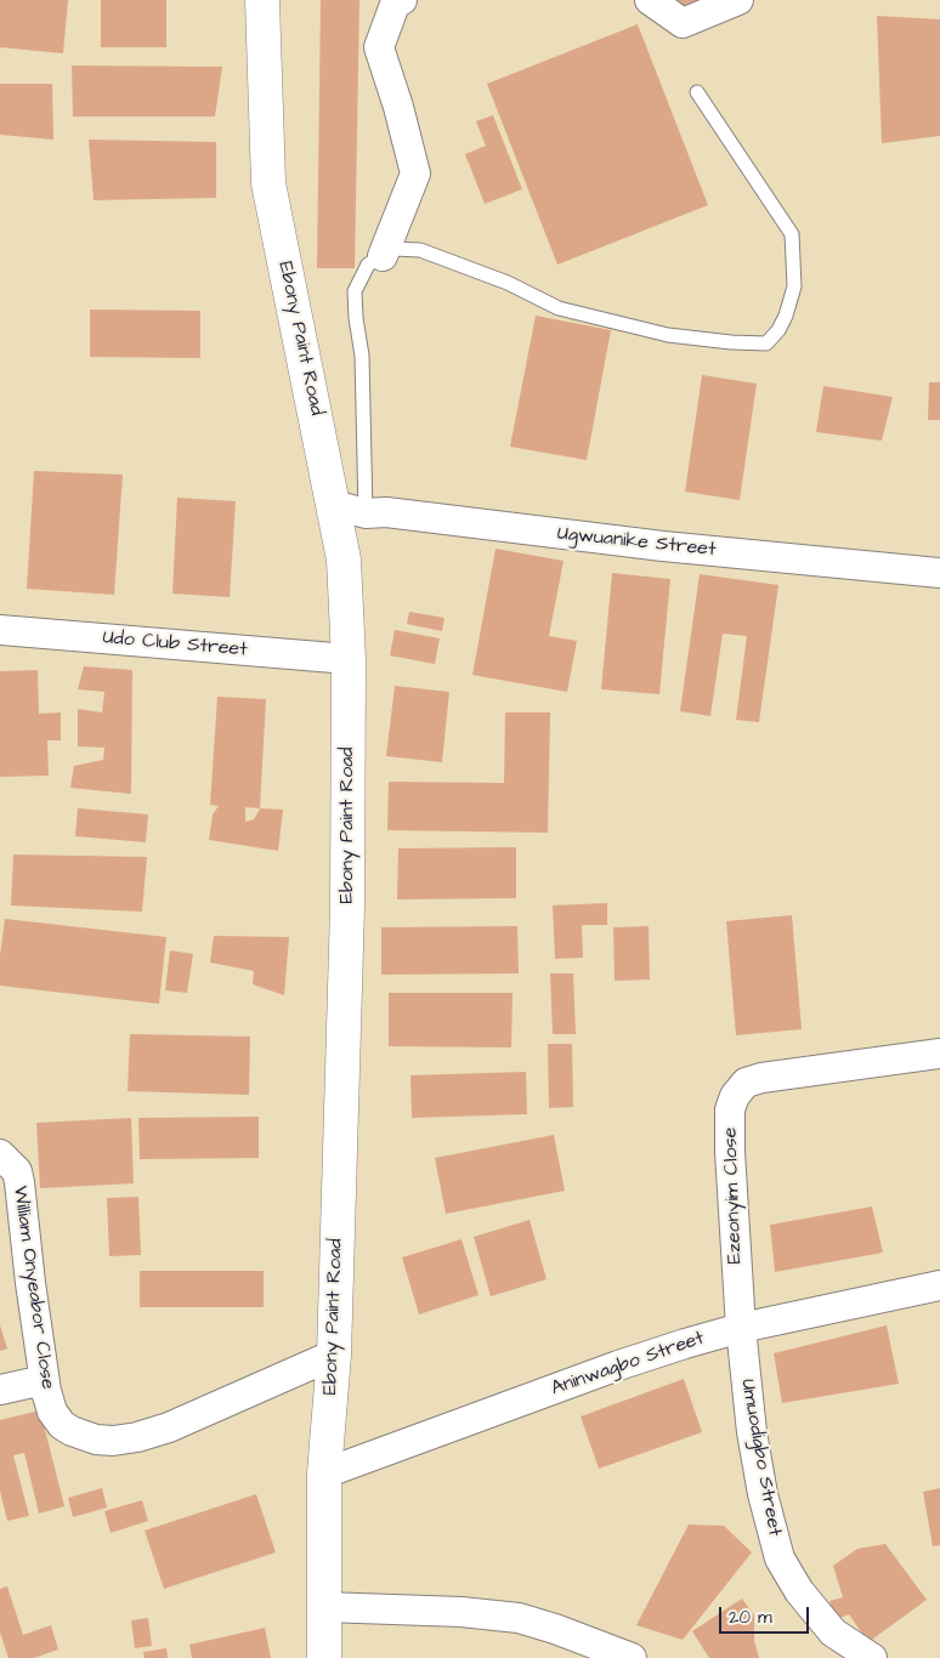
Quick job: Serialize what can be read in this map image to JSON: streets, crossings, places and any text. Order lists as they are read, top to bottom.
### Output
{
  "streets": {
    "street": [
      "Ebony Paint Road",
      "Ugwuanike Street",
      "Udo Club Street",
      "Ezeonyim Close",
      "William Onyeabor Close",
      "Aninwagbo Street",
      "Umuodigbo Street"
    ]
  },
  "crossings": [
    ["Ebony Paint Road", "Ugwuanike Street"],
    ["Ebony Paint Road", "Udo Club Street"],
    ["Ebony Paint Road", "William Onyeabor Close"],
    ["Ebony Paint Road", "Aninwagbo Street"],
    ["Ezeonyim Close", "Aninwagbo Street"],
    ["Ezeonyim Close", "Umuodigbo Street"],
    ["Aninwagbo Street", "Umuodigbo Street"]
  ],
  "scale_bar": "20 m"
}
